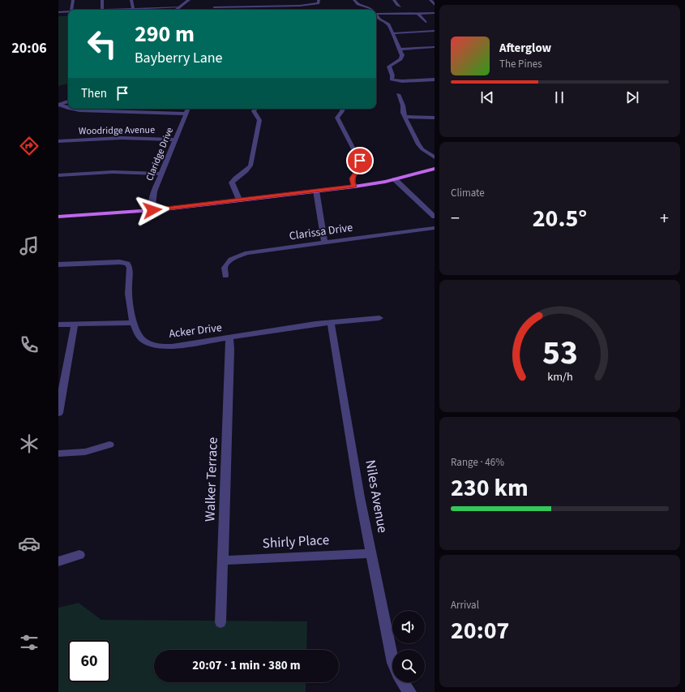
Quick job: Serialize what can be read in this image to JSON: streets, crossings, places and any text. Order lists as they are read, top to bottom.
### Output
{
  "streets": {
    "street": [
      "Woodridge Avenue",
      "Claridge Drive",
      "Clarissa Drive",
      "Acker Drive",
      "Walker Terrace",
      "Niles Avenue",
      "Shirly Place"
    ]
  },
  "crossings": [
    ["Woodridge Avenue", "Claridge Drive"],
    ["Acker Drive", "Walker Terrace"],
    ["Acker Drive", "Niles Avenue"],
    ["Walker Terrace", "Shirly Place"],
    ["Niles Avenue", "Shirly Place"]
  ],
  "page": {
    "tabs": "20:06",
    "turn": ["290 m", "Bayberry Lane"],
    "song": ["Afterglow", "The Pines"],
    "then": "Then",
    "tile": [
      "Climate",
      ["Range · 46%", "230 km"],
      ["Arrival", "20:07"]
    ],
    "heat": ["−", "20.5°", "+"],
    "limit": "60",
    "trip": "20:07 · 1 min · 380 m",
    "gauge": ["53", "km/h"]
  }
}
